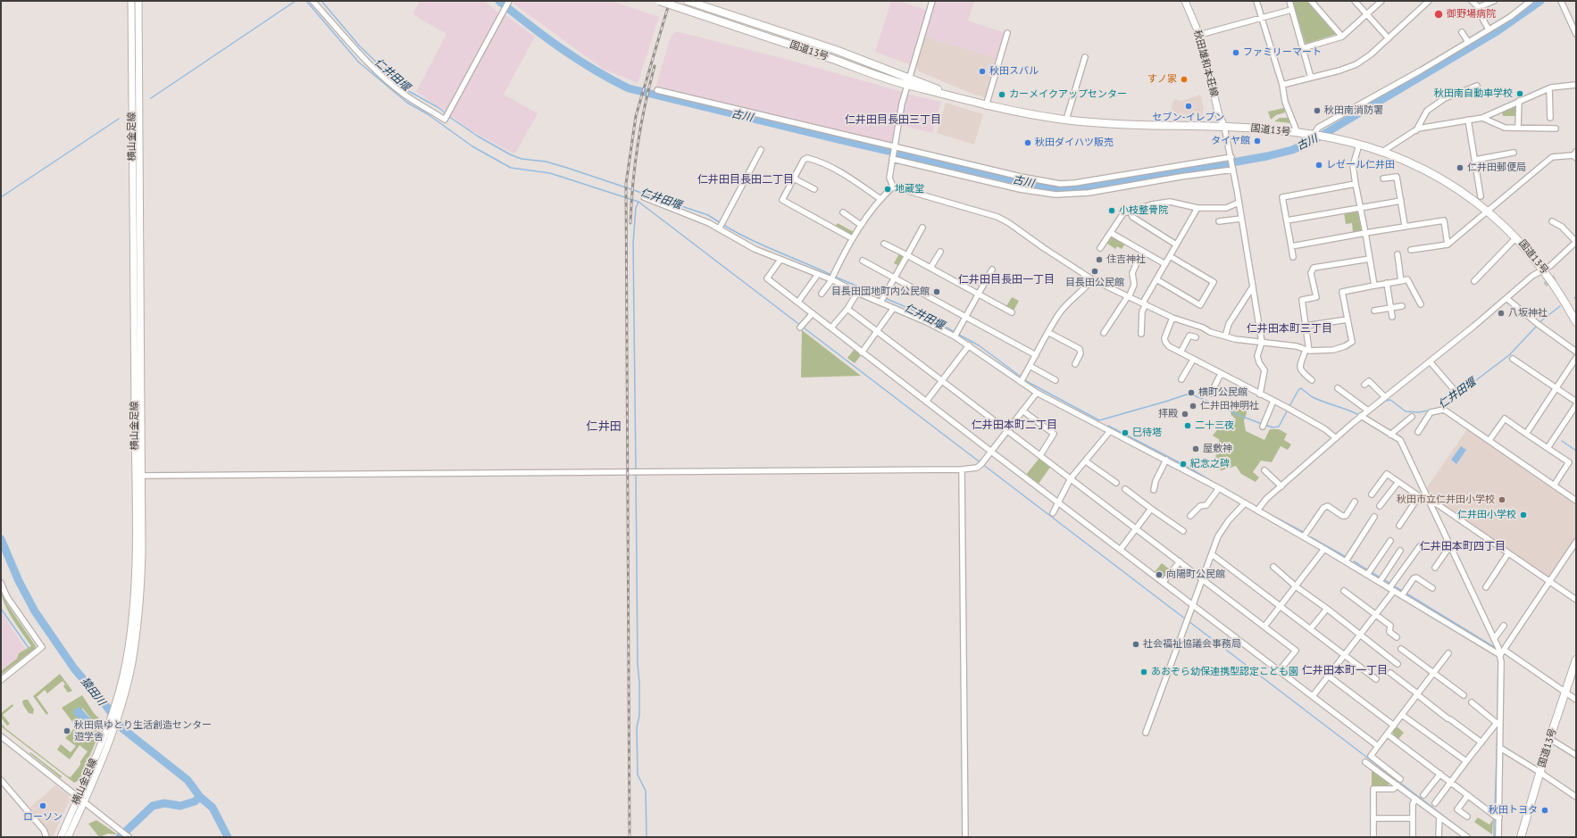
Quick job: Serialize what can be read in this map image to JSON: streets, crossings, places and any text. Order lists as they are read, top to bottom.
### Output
{
  "streets": {
    "highway": ["国道13号"],
    "main road": ["秋田雄和本荘線", "横山金足線"]
  },
  "crossings": [
    ["国道13号", "秋田雄和本荘線"]
  ],
  "districts": [
    "仁井田目長田三丁目",
    "仁井田目長田二丁目",
    "仁井田目長田一丁目",
    "仁井田本町三丁目",
    "仁井田本町二丁目",
    "仁井田",
    "仁井田本町四丁目",
    "仁井田本町一丁目"
  ],
  "water": ["仁井田堰", "古川", "猿田川"],
  "places": [
    "御野場病院",
    "ファミリーマート",
    "秋田スバル",
    "すノ家",
    "秋田南自動車学校",
    "カーメイクアップセンター",
    "セブン-イレブン",
    "秋田南消防署",
    "タイヤ館",
    "秋田ダイハツ販売",
    "レゼール仁井田",
    "仁井田郵便局",
    "地蔵堂",
    "小枝整骨院",
    "住吉神社",
    "目長田公民館",
    "目長田団地町内公民館",
    "八坂神社",
    "横町公民館",
    "仁井田神明社",
    "拝殿",
    "二十三夜",
    "巳待塔",
    "屋敷神",
    "紀念之碑",
    "秋田市立仁井田小学校",
    "仁井田小学校",
    "向陽町公民館",
    "社会福祉協議会事務局",
    "あおぞら幼保連携型認定こども園",
    "秋田県ゆとり生活創造センター 遊学舎",
    "ローソン",
    "秋田トヨタ"
  ]
}
